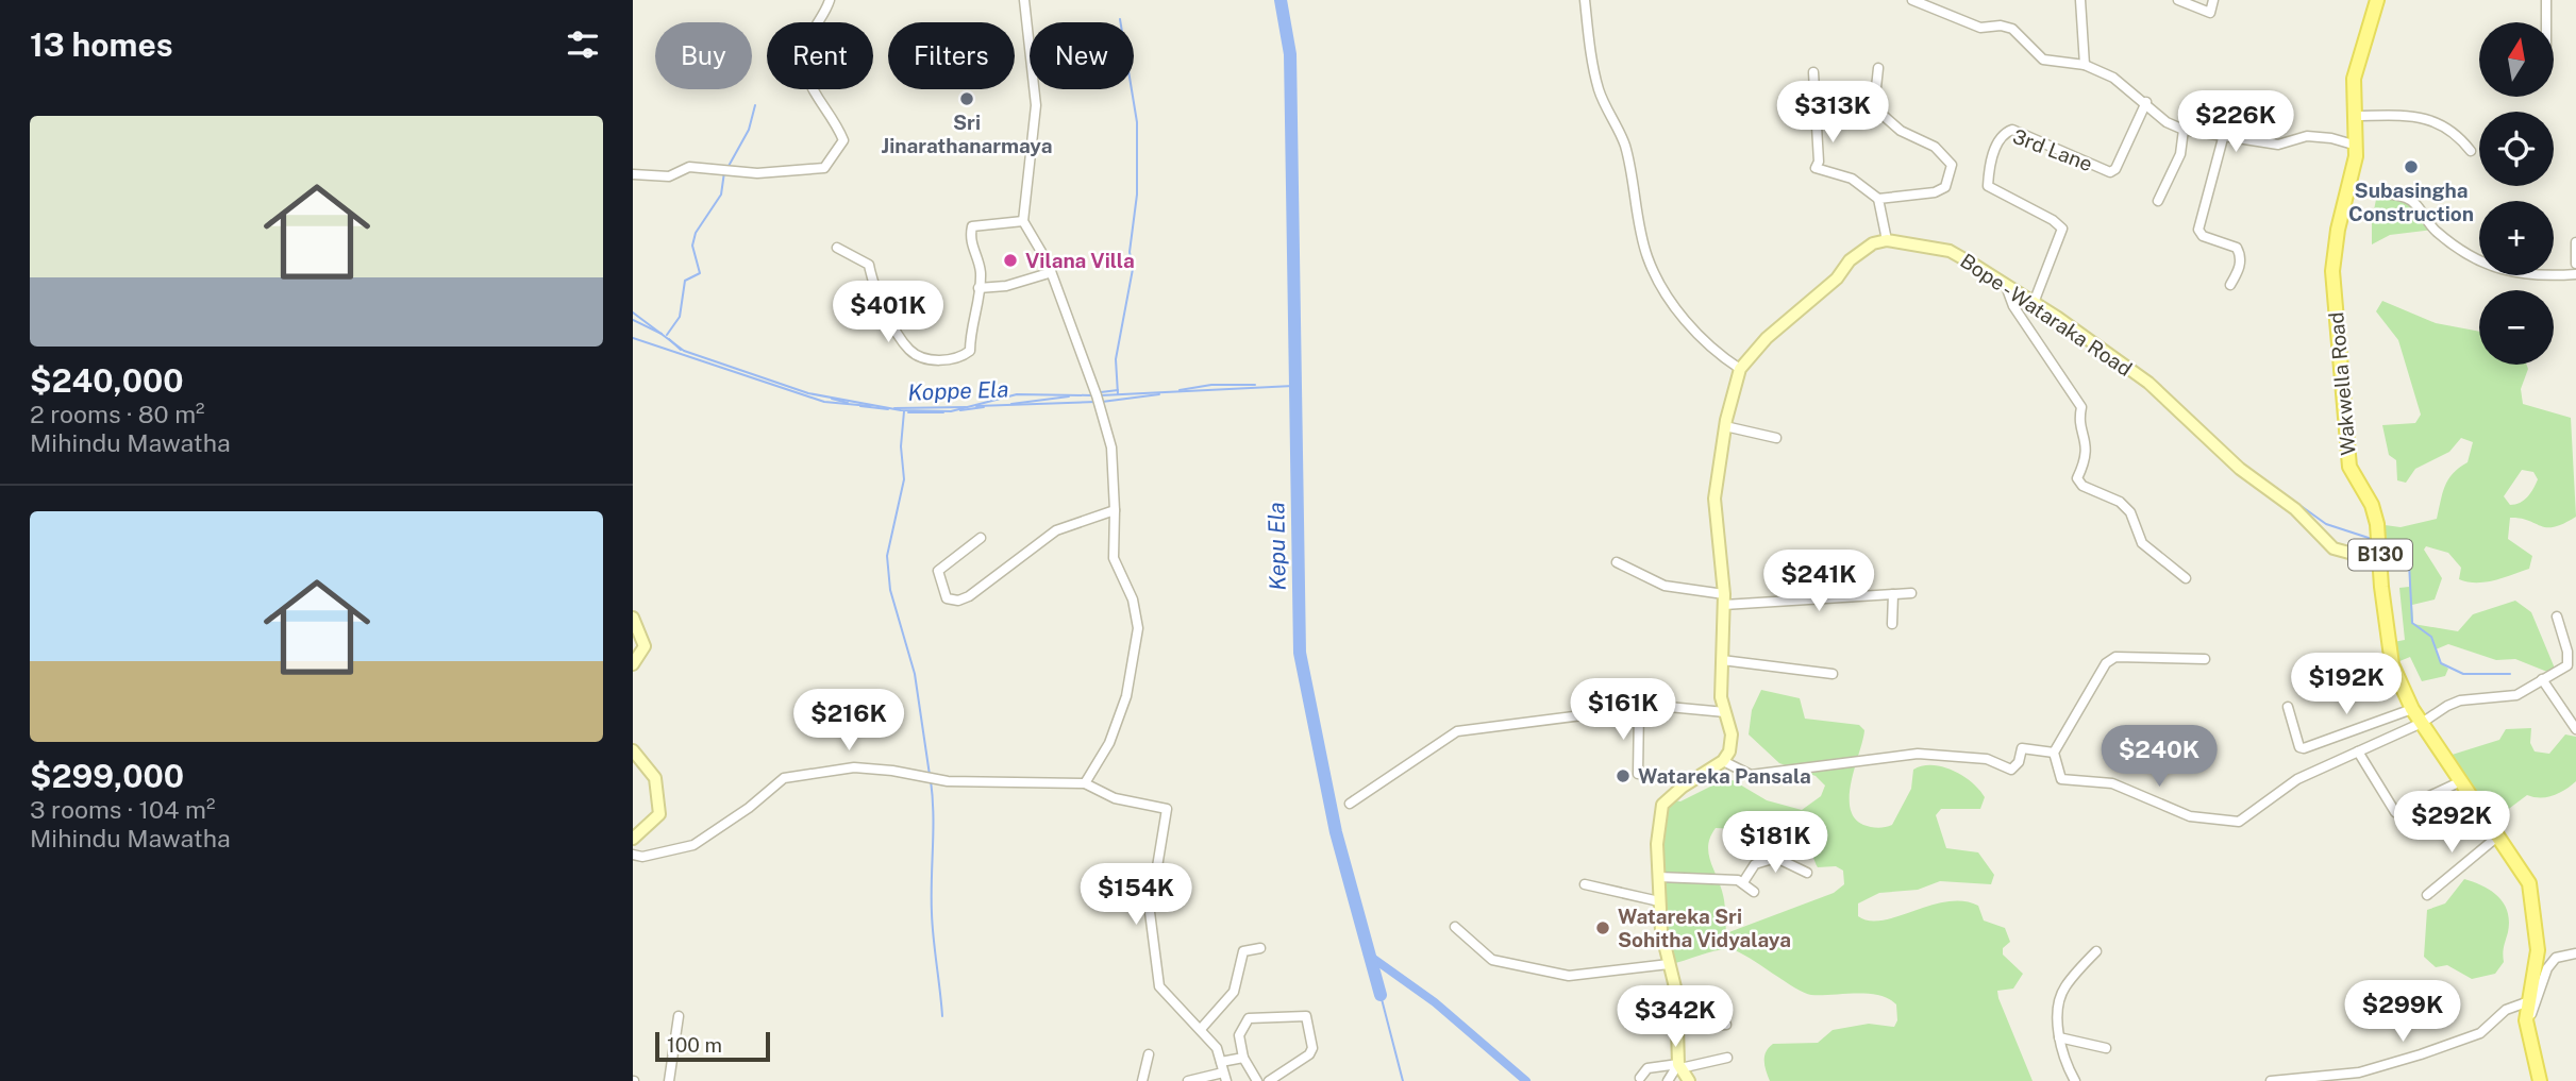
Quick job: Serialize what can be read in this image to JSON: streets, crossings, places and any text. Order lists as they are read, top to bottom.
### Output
{
  "streets": {
    "main road": ["Wakwella Road", "B130"],
    "street": ["3rd Lane", "Bope - Wataraka Road"]
  },
  "crossings": [
    ["3rd Lane", "Bope - Wataraka Road"],
    ["Bope - Wataraka Road", "Wakwella Road"]
  ],
  "water": ["Koppe Ela", "Kepu Ela"],
  "places": [
    "Sri Jinarathanarmaya",
    "Subasingha Construction",
    "Vilana Villa",
    "Watareka Pansala",
    "Watareka Sri Sohitha Vidyalaya"
  ],
  "scale_bar": "100 m",
  "north": "top",
  "page": {
    "heading": "13 homes",
    "map_buttons": ["+", "−"],
    "chip": [
      "Buy",
      "Rent",
      "Filters",
      "New"
    ],
    "price": [
      "$313K",
      "$226K",
      "$401K",
      "$241K",
      "$192K",
      "$161K",
      "$216K",
      "$240K",
      "$292K",
      "$181K",
      "$154K",
      "$299K",
      "$342K"
    ],
    "list": [
      {
        "name": "$240,000",
        "note": "2 rooms · 80 m² · Mihindu Mawatha"
      },
      {
        "name": "$299,000",
        "note": "3 rooms · 104 m² · Mihindu Mawatha"
      }
    ],
    "scale": "100 m"
  }
}
